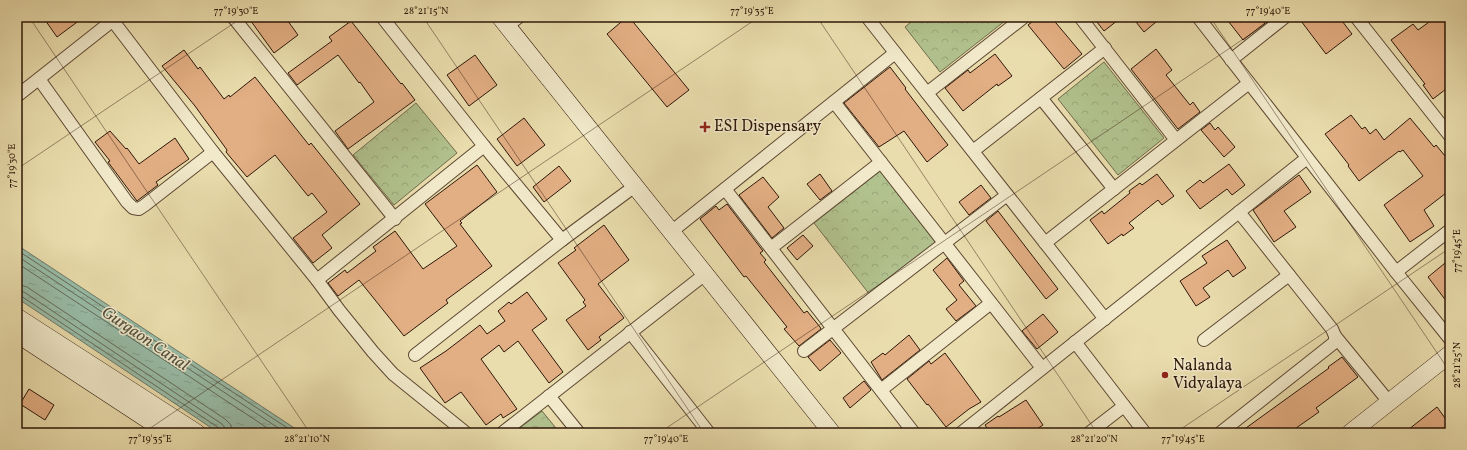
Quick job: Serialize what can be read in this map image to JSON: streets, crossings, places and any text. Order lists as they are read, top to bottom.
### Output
{
  "water": ["Gurgaon Canal"],
  "places": {
    "health": ["ESI Dispensary"],
    "other": ["Nalanda Vidyalaya"]
  },
  "coordinates": [
    "77°19'30\"E",
    "28°21'15\"N",
    "77°19'35\"E",
    "77°19'40\"E",
    "77°19'45\"E",
    "28°21'25\"N",
    "28°21'10\"N",
    "28°21'20\"N"
  ]
}
